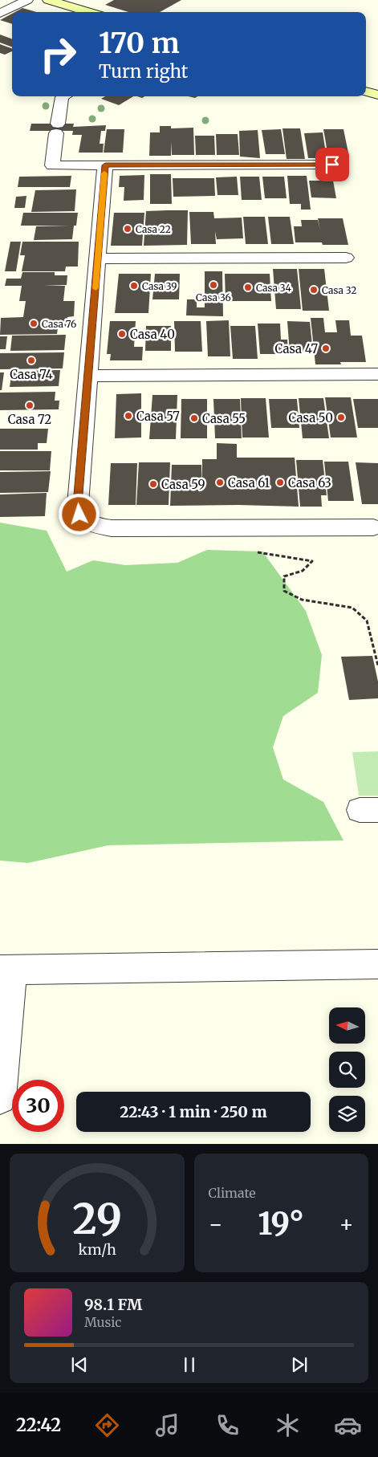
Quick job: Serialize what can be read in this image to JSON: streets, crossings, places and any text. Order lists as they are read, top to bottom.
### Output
{
  "places": [
    "Casa 22",
    "Casa 36",
    "Casa 39",
    "Casa 34",
    "Casa 32",
    "Casa 76",
    "Casa 40",
    "Casa 47",
    "Casa 74",
    "Casa 72",
    "Casa 57",
    "Casa 50",
    "Casa 55",
    "Casa 61",
    "Casa 63",
    "Casa 59"
  ],
  "north": "left",
  "page": {
    "turn": ["170 m", "Turn right"],
    "limit": "30",
    "trip": "22:43 · 1 min · 250 m",
    "tile": "Climate",
    "heat": ["−", "19°", "+"],
    "song": ["98.1 FM", "Music"],
    "tabs": "22:42",
    "gauge": ["29", "km/h"]
  }
}
